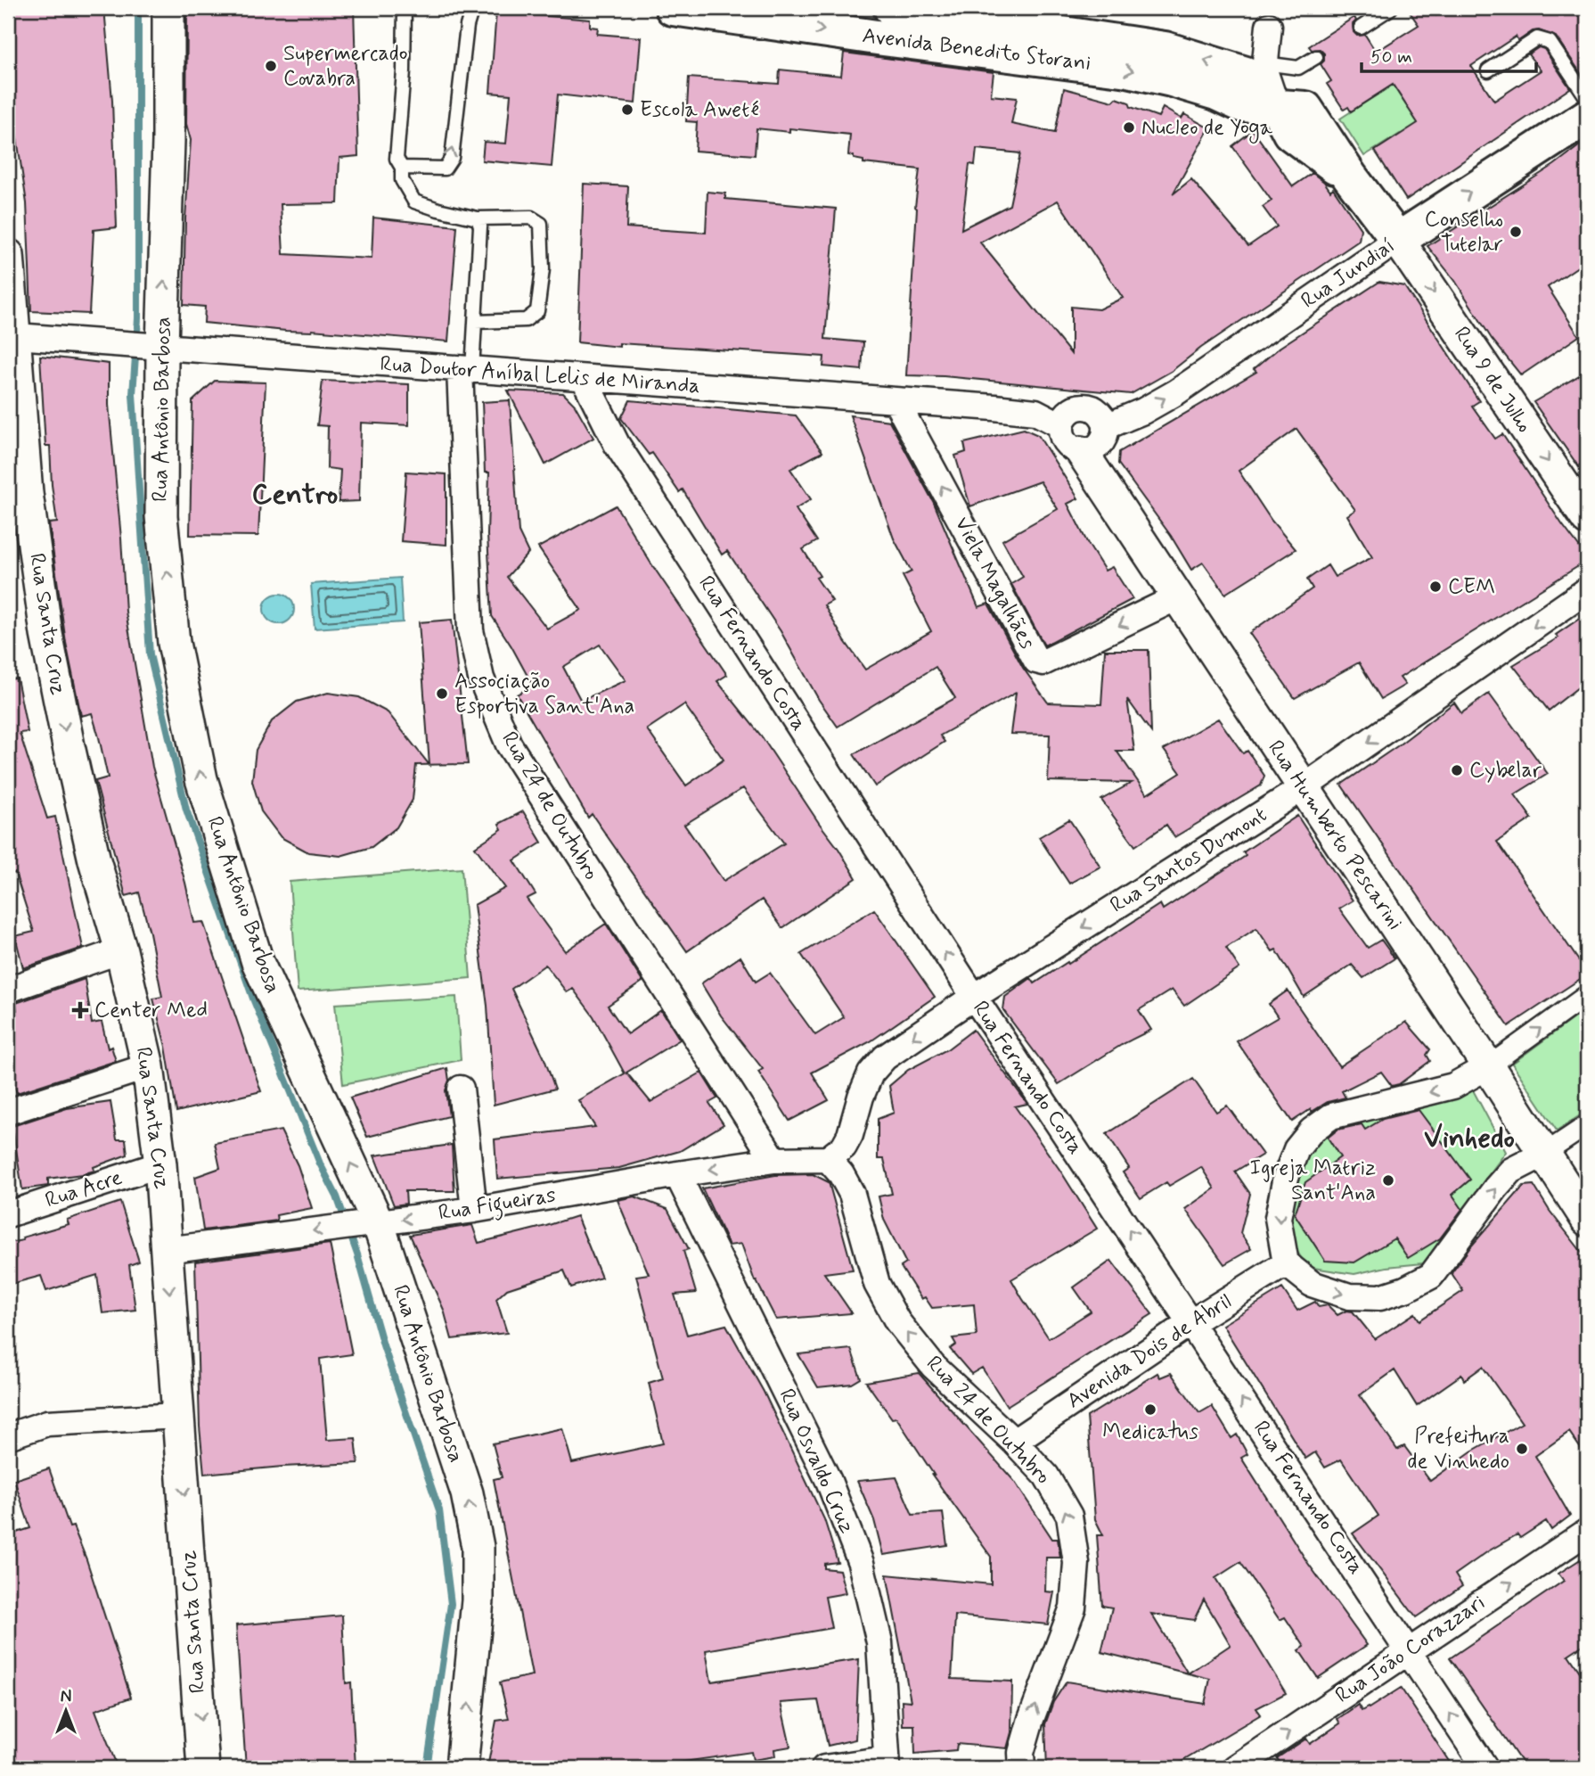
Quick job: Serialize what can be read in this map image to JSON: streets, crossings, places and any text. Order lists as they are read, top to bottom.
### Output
{
  "streets": {
    "main road": ["Avenida Benedito Storani", "Rua Jundiaí"],
    "street": [
      "Rua Doutor Aníbal Lelis de Miranda",
      "Rua 9 de Julho",
      "Rua Antônio Barbosa",
      "Viela Magalhães",
      "Rua Santa Cruz",
      "Rua Fernando Costa",
      "Rua 24 de Outubro",
      "Rua Humberto Pescarini",
      "Rua Santos Dumont",
      "Rua Acre",
      "Rua Figueiras",
      "Avenida Dois de Abril",
      "Rua Osvaldo Cruz",
      "Rua João Corazzari"
    ]
  },
  "crossings": [
    ["Avenida Benedito Storani", "Rua Jundiaí"],
    ["Avenida Benedito Storani", "Rua 9 de Julho"],
    ["Rua Jundiaí", "Rua Doutor Aníbal Lelis de Miranda"],
    ["Rua Jundiaí", "Rua 9 de Julho"],
    ["Rua Jundiaí", "Rua Humberto Pescarini"],
    ["Rua Doutor Aníbal Lelis de Miranda", "Rua Antônio Barbosa"],
    ["Rua Doutor Aníbal Lelis de Miranda", "Viela Magalhães"],
    ["Rua Doutor Aníbal Lelis de Miranda", "Rua Santa Cruz"],
    ["Rua Doutor Aníbal Lelis de Miranda", "Rua Fernando Costa"],
    ["Rua Doutor Aníbal Lelis de Miranda", "Rua 24 de Outubro"],
    ["Rua Doutor Aníbal Lelis de Miranda", "Rua Humberto Pescarini"],
    ["Rua Antônio Barbosa", "Rua Figueiras"],
    ["Viela Magalhães", "Rua Humberto Pescarini"],
    ["Rua Santa Cruz", "Rua Acre"],
    ["Rua Santa Cruz", "Rua Figueiras"],
    ["Rua Fernando Costa", "Rua Santos Dumont"],
    ["Rua Fernando Costa", "Avenida Dois de Abril"],
    ["Rua Fernando Costa", "Rua João Corazzari"],
    ["Rua 24 de Outubro", "Rua Santos Dumont"],
    ["Rua 24 de Outubro", "Rua Figueiras"],
    ["Rua 24 de Outubro", "Avenida Dois de Abril"],
    ["Rua Humberto Pescarini", "Rua Santos Dumont"],
    ["Rua Santos Dumont", "Rua Figueiras"],
    ["Rua Figueiras", "Rua Osvaldo Cruz"]
  ],
  "one_way": [
    "Rua Jundiaí",
    "Rua 9 de Julho",
    "Rua Antônio Barbosa",
    "Rua Santa Cruz",
    "Rua Fernando Costa",
    "Rua 24 de Outubro",
    "Rua Santos Dumont",
    "Rua Figueiras",
    "Rua João Corazzari"
  ],
  "districts": ["Centro", "Vinhedo"],
  "places": {
    "other": [
      "Supermercado Covabra",
      "Escola Aweté",
      "Nucleo de Yoga",
      "Conselho Tutelar",
      "CEM",
      "Associação Esportiva Sant'Ana",
      "Cybelar",
      "Igreja Matriz Sant'Ana",
      "Medicatus",
      "Prefeitura de Vinhedo"
    ],
    "health": ["Center Med"]
  },
  "scale_bar": "50 m",
  "north": "top"
}
